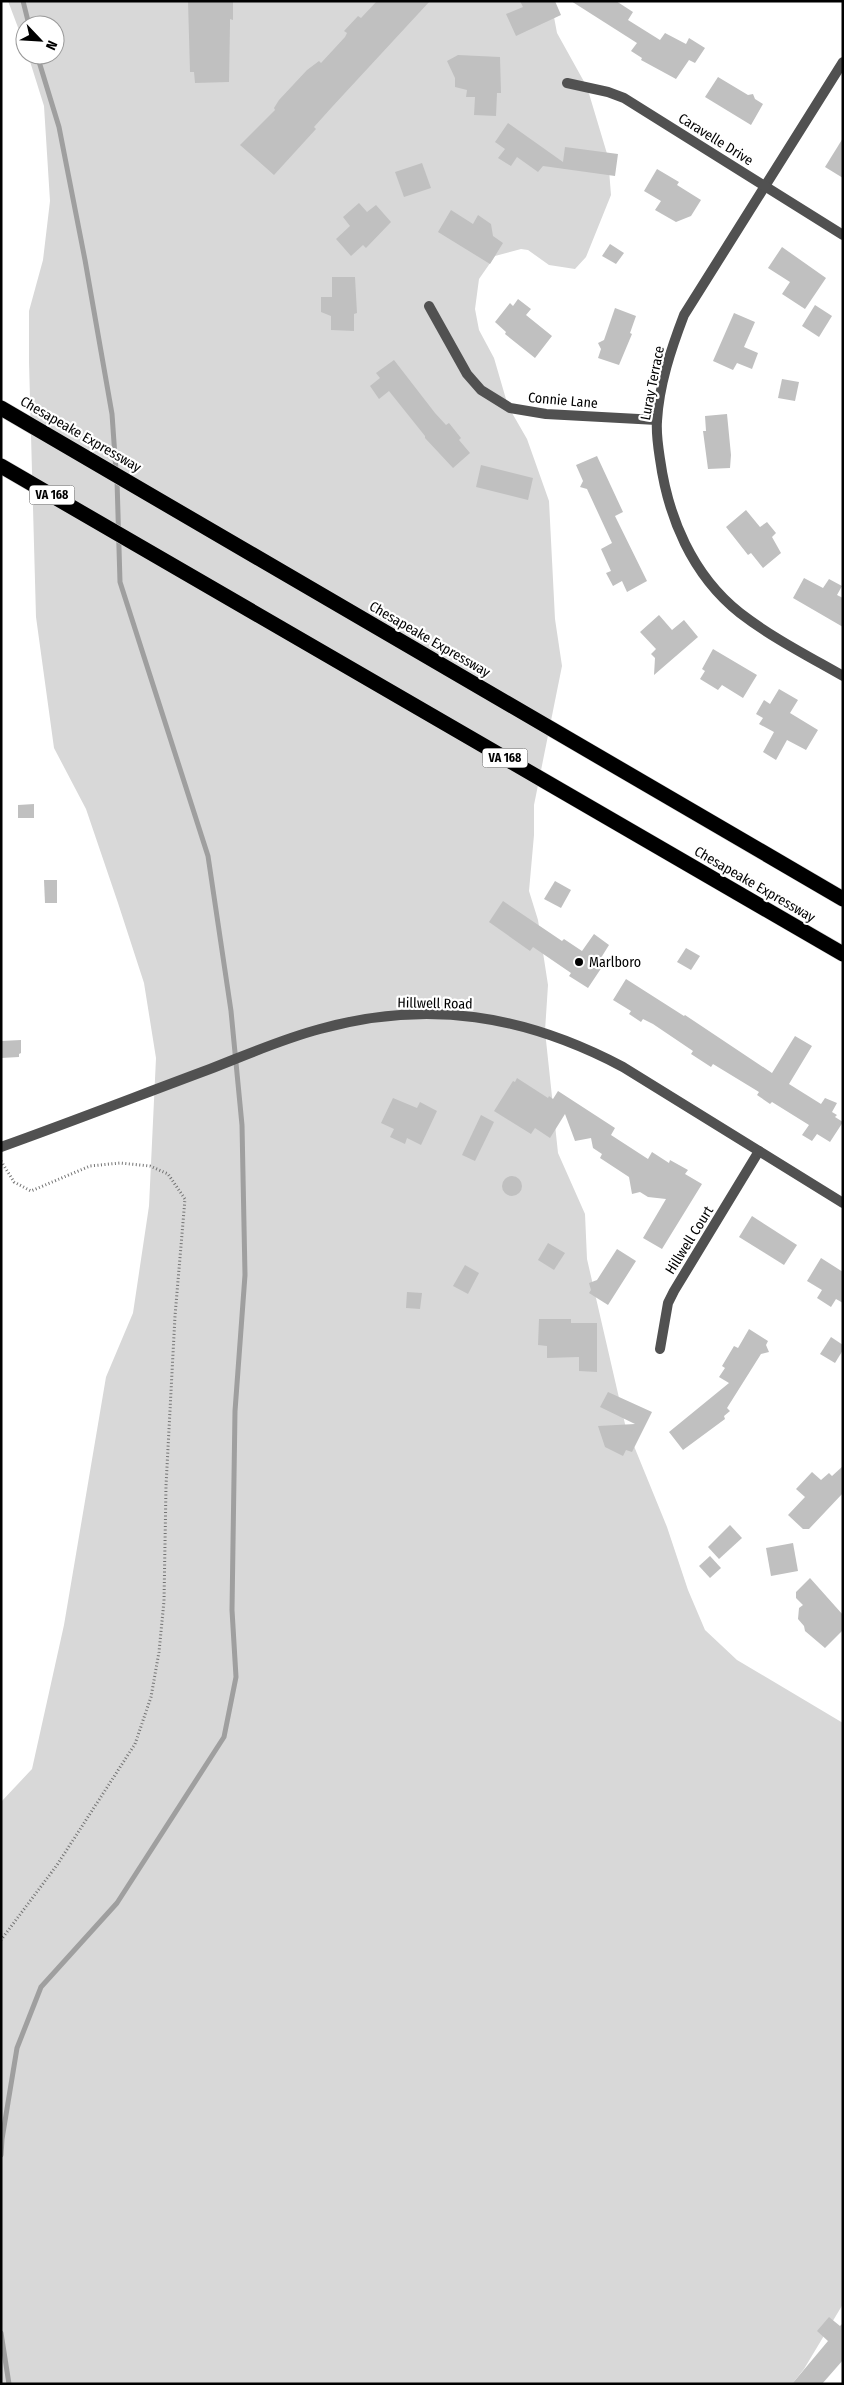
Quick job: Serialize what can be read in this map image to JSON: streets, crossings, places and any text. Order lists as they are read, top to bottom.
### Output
{
  "streets": {
    "highway": ["Chesapeake Expressway", "VA 168"],
    "street": [
      "Caravelle Drive",
      "Luray Terrace",
      "Connie Lane",
      "Hillwell Road",
      "Hillwell Court"
    ]
  },
  "crossings": [
    ["Caravelle Drive", "Luray Terrace"],
    ["Luray Terrace", "Connie Lane"],
    ["Hillwell Road", "Hillwell Court"]
  ],
  "places": ["Marlboro"],
  "north": "bottom right"
}
